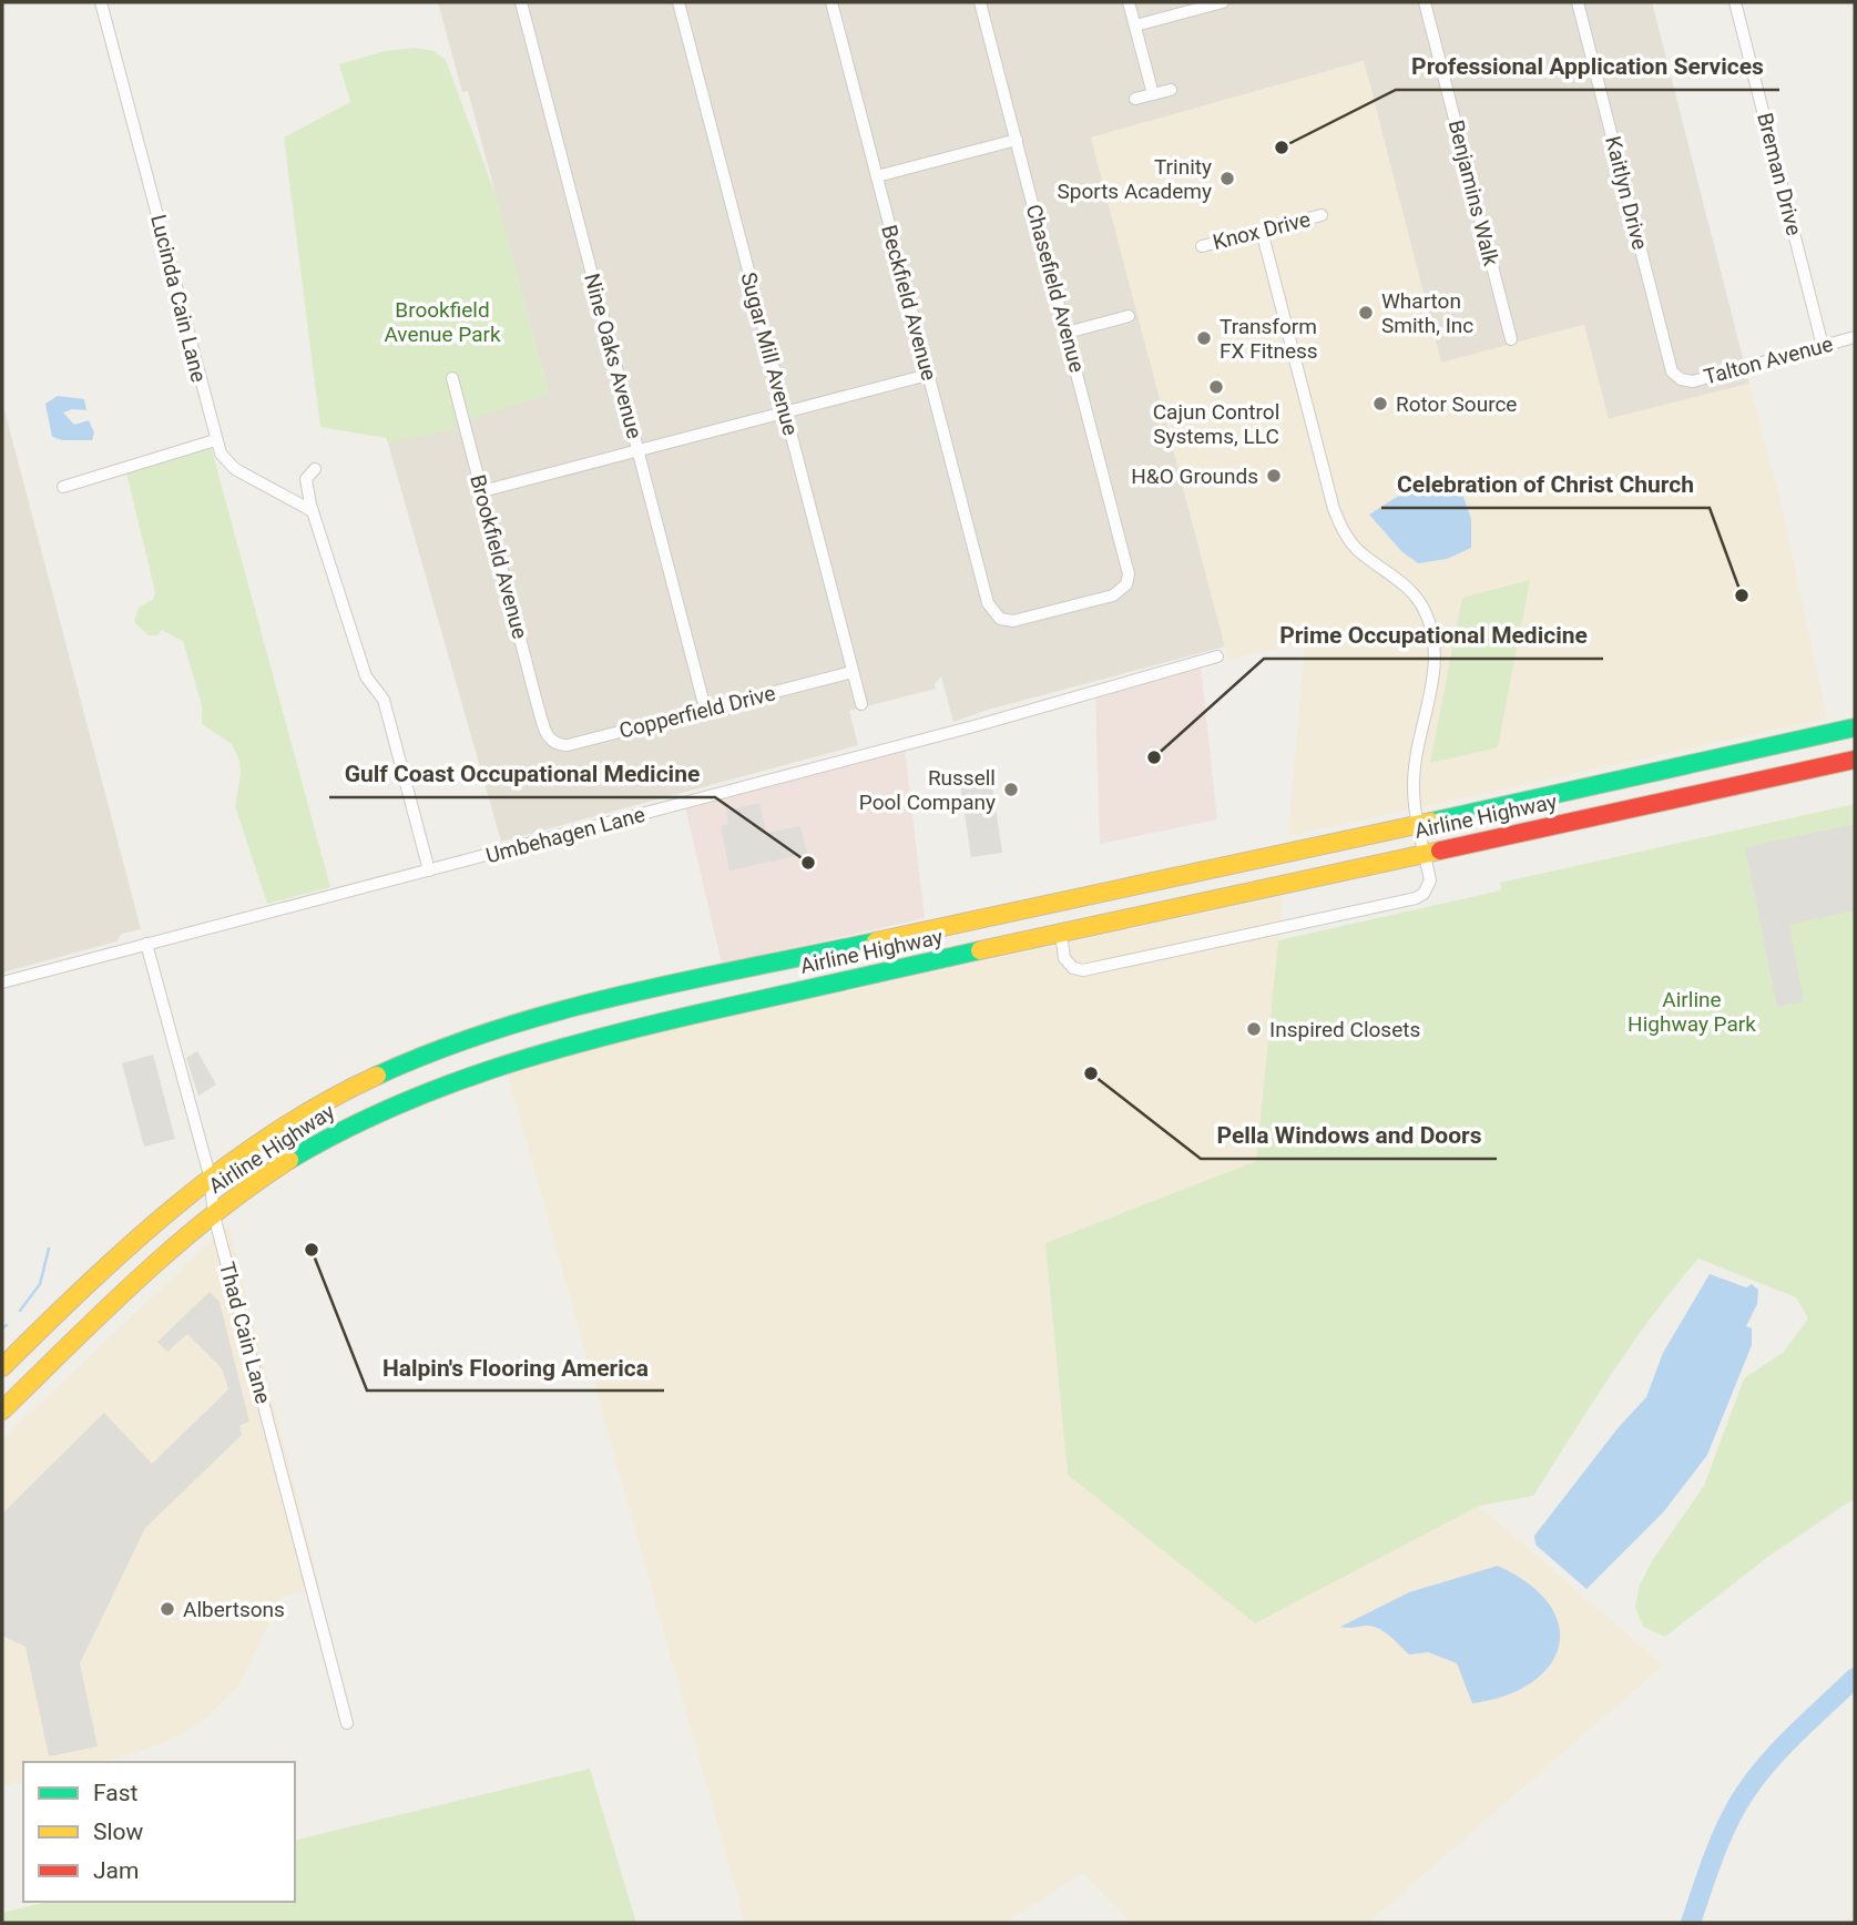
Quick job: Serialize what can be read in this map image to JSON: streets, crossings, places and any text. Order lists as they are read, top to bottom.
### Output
{
  "streets": {
    "highway": ["Airline Highway"],
    "street": [
      "Breman Drive",
      "Benjamins Walk",
      "Kaitlyn Drive",
      "Knox Drive",
      "Chasefield Avenue",
      "Lucinda Cain Lane",
      "Beckfield Avenue",
      "Sugar Mill Avenue",
      "Nine Oaks Avenue",
      "Talton Avenue",
      "Brookfield Avenue",
      "Copperfield Drive",
      "Umbehagen Lane",
      "Thad Cain Lane"
    ]
  },
  "crossings": [
    ["Breman Drive", "Talton Avenue"],
    ["Kaitlyn Drive", "Talton Avenue"],
    ["Chasefield Avenue", "Beckfield Avenue"],
    ["Sugar Mill Avenue", "Copperfield Drive"],
    ["Nine Oaks Avenue", "Copperfield Drive"],
    ["Brookfield Avenue", "Copperfield Drive"],
    ["Airline Highway", "Thad Cain Lane"],
    ["Umbehagen Lane", "Thad Cain Lane"]
  ],
  "parks": ["Brookfield Avenue Park", "Airline Highway Park"],
  "places": [
    "Professional Application Services",
    "Trinity Sports Academy",
    "Wharton Smith, Inc",
    "Transform FX Fitness",
    "Cajun Control Systems, LLC",
    "Rotor Source",
    "H&O Grounds",
    "Celebration of Christ Church",
    "Prime Occupational Medicine",
    "Russell Pool Company",
    "Gulf Coast Occupational Medicine",
    "Inspired Closets",
    "Pella Windows and Doors",
    "Halpin's Flooring America",
    "Albertsons"
  ],
  "legend": ["Fast", "Slow", "Jam"]
}
